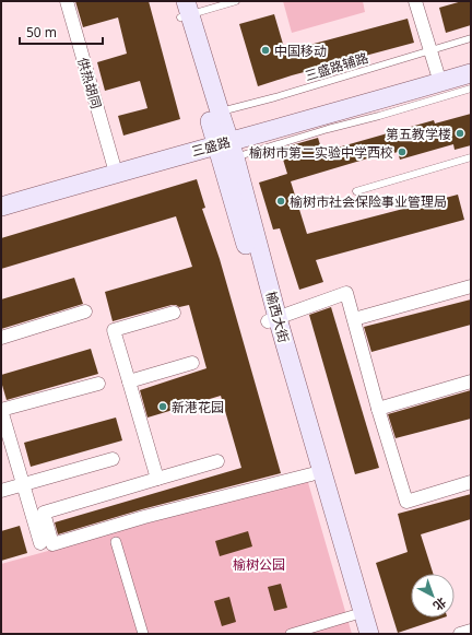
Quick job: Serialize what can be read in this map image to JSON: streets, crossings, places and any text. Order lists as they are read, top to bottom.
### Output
{
  "streets": {
    "main road": ["三盛路", "榆西大街"],
    "street": ["供热胡同"],
    "lane": ["三盛路辅路"]
  },
  "crossings": [
    ["三盛路辅路", "榆西大街"],
    ["供热胡同", "三盛路"],
    ["三盛路", "榆西大街"]
  ],
  "parks": ["榆树公园"],
  "places": [
    "中国移动",
    "第五教学楼",
    "榆树市第二实验中学西校",
    "榆树市社会保险事业管理局",
    "新港花园"
  ],
  "scale_bar": "50 m",
  "north": "bottom right"
}
